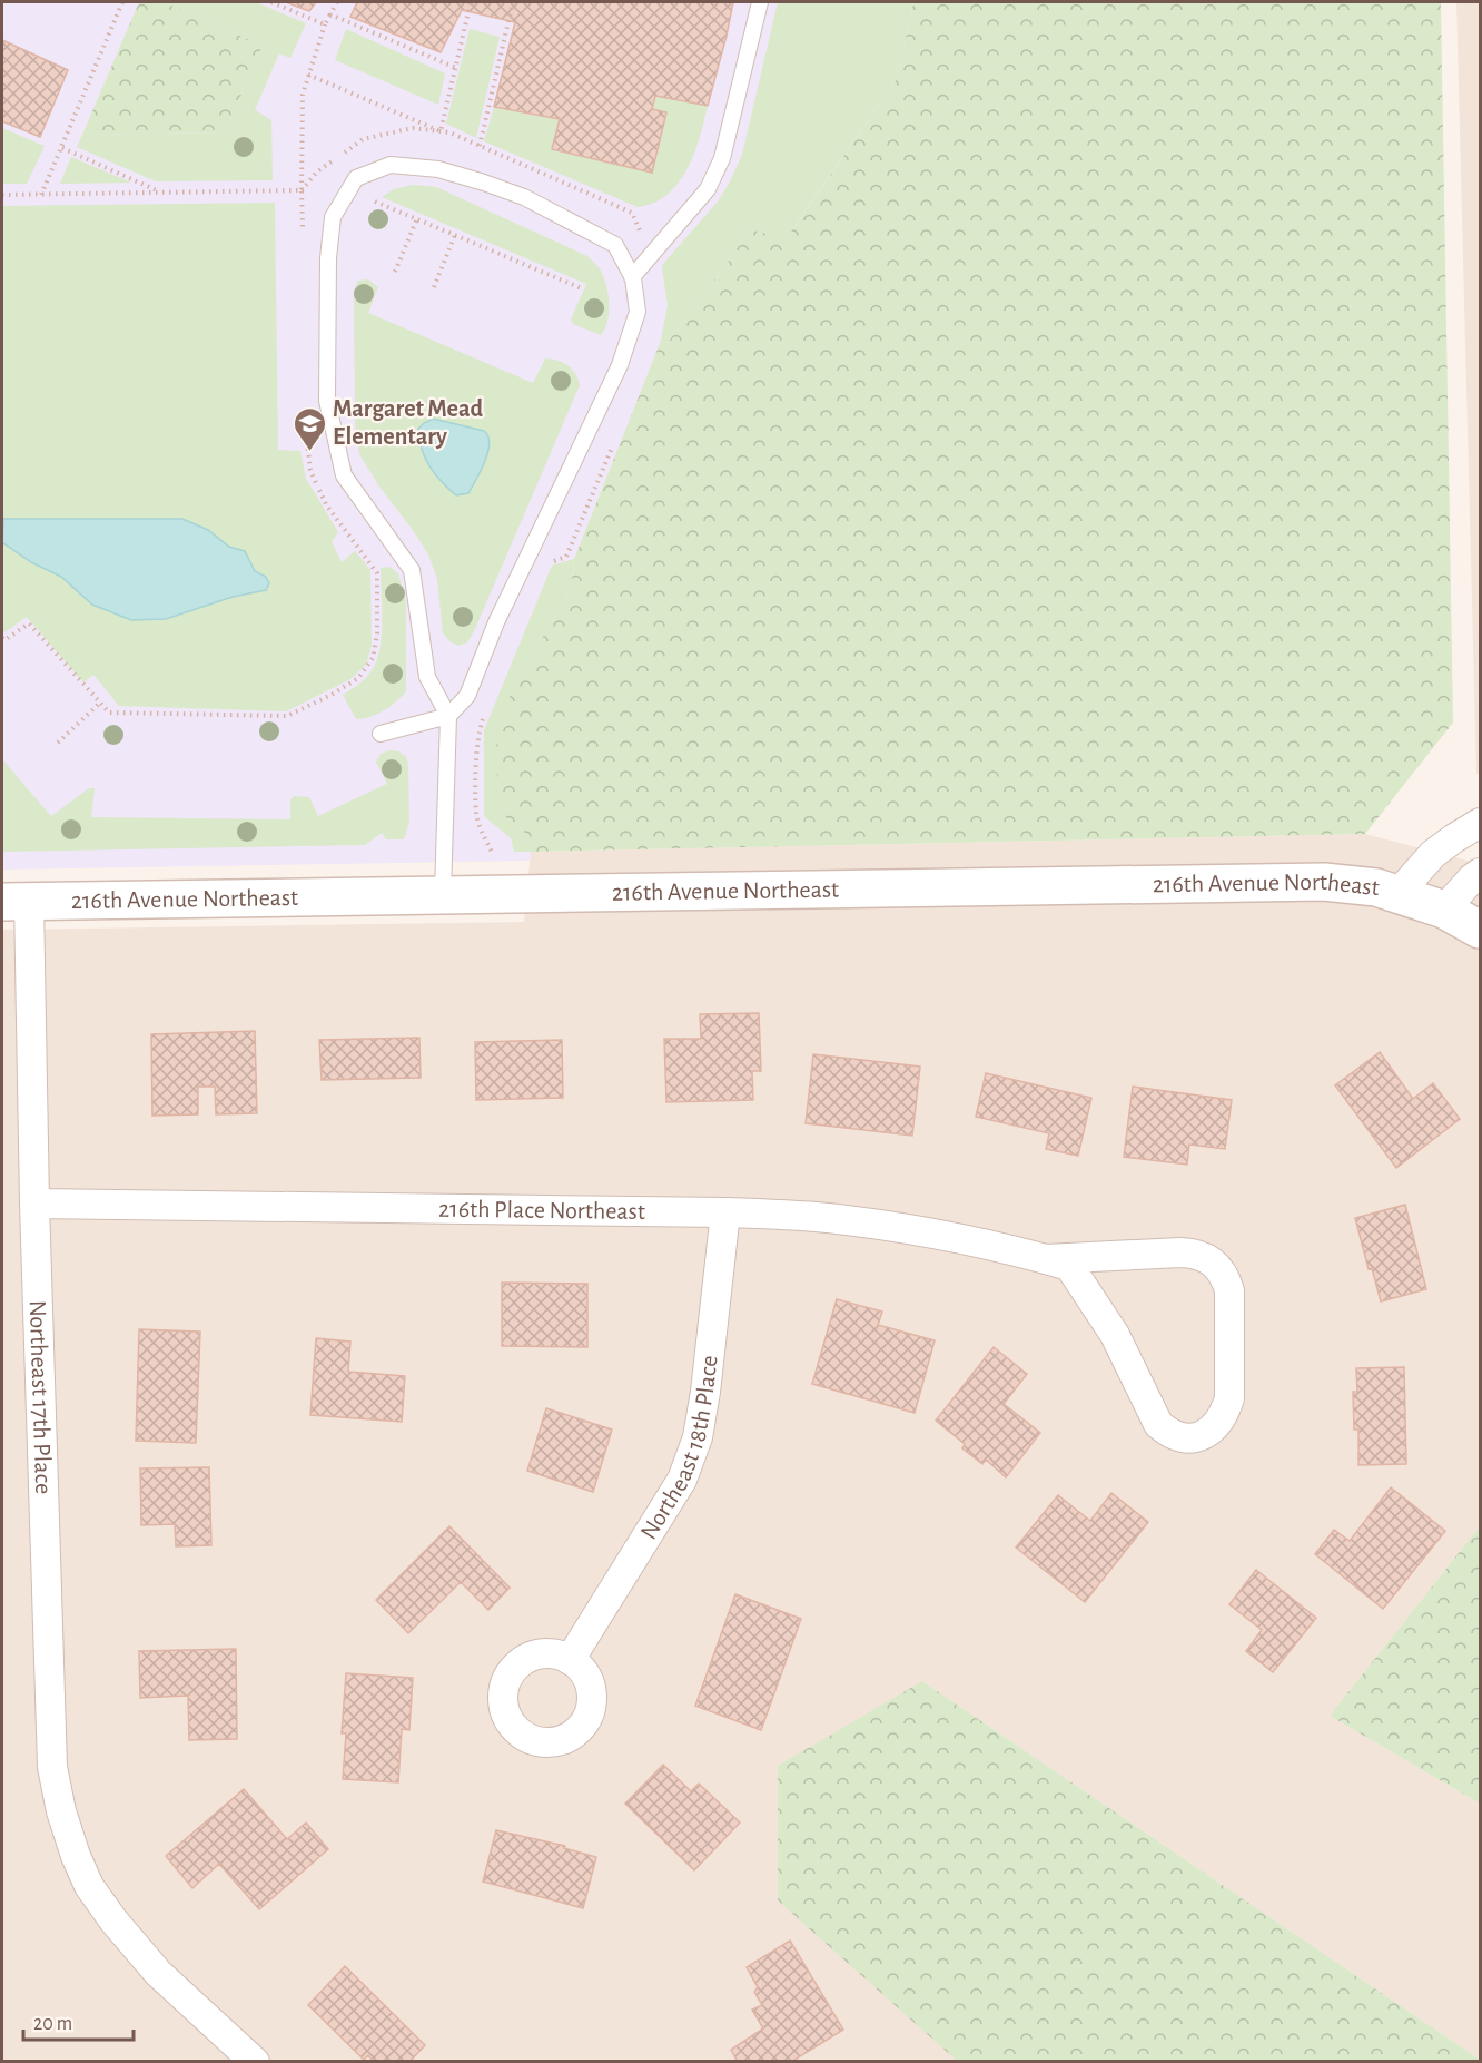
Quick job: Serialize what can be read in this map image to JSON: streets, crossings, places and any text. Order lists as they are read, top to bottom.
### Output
{
  "streets": {
    "street": [
      "216th Avenue Northeast",
      "216th Place Northeast",
      "Northeast 17th Place",
      "Northeast 18th Place"
    ]
  },
  "crossings": [
    ["216th Avenue Northeast", "Northeast 17th Place"],
    ["216th Place Northeast", "Northeast 17th Place"],
    ["216th Place Northeast", "Northeast 18th Place"]
  ],
  "places": {
    "school or university": ["Margaret Mead Elementary"]
  },
  "scale_bar": "20 m"
}
